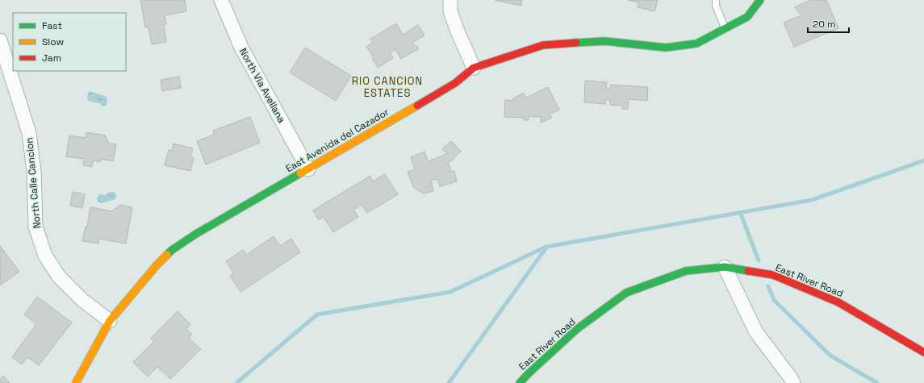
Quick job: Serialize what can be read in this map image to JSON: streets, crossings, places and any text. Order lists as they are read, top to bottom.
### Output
{
  "streets": {
    "street": [
      "North Via Avellana",
      "East Avenida del Cazador",
      "North Calle Cancion",
      "East River Road"
    ]
  },
  "crossings": [
    ["North Via Avellana", "East Avenida del Cazador"],
    ["East Avenida del Cazador", "North Calle Cancion"]
  ],
  "districts": ["RIO CANCION ESTATES"],
  "legend": ["Fast", "Slow", "Jam"],
  "scale_bar": "20 m"
}
